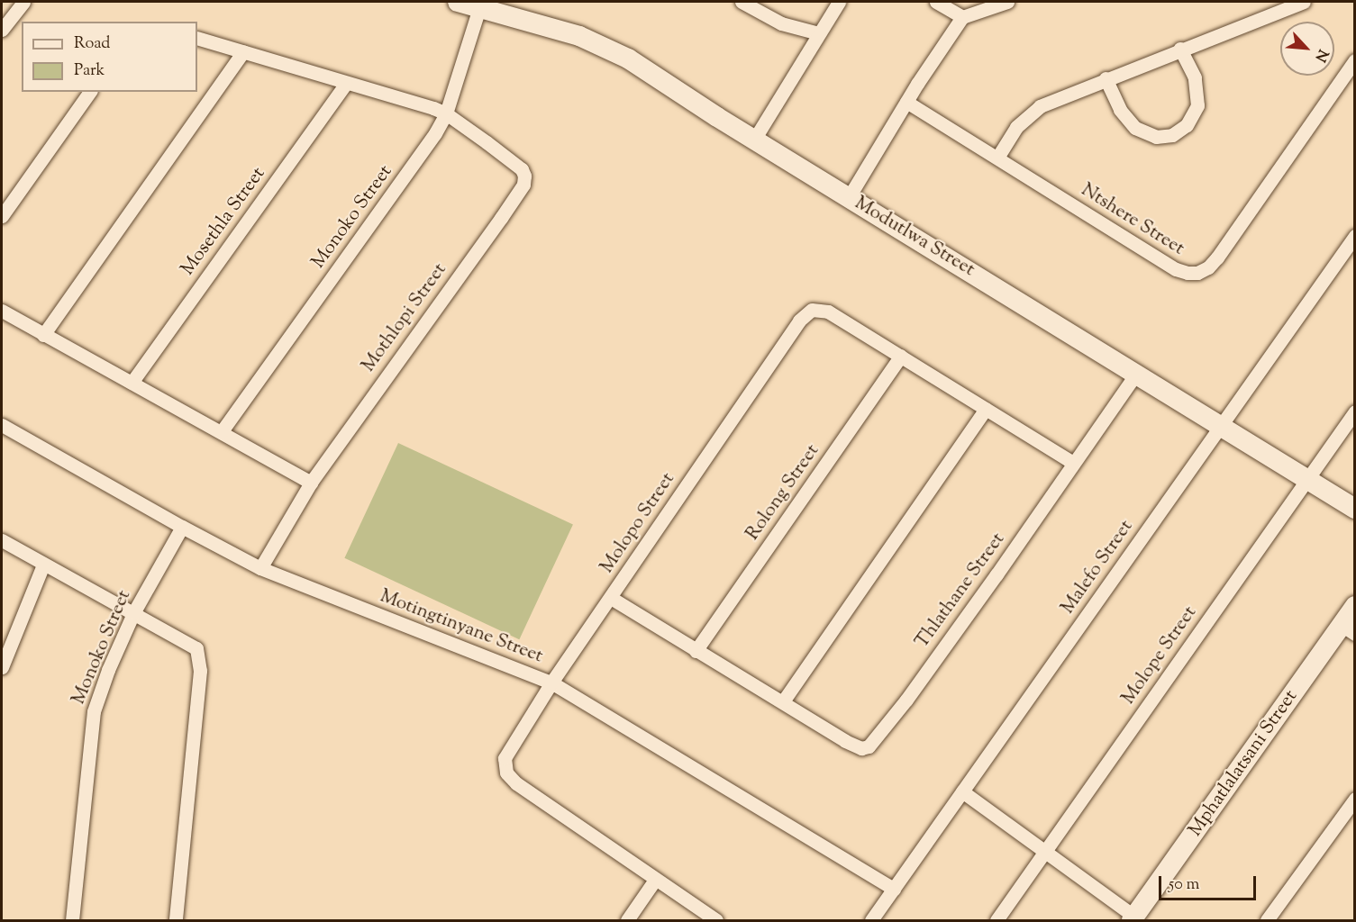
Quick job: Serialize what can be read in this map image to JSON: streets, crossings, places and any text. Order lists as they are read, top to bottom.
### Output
{
  "streets": {
    "street": [
      "Monoko Street",
      "Ntshere Street",
      "Mosethla Street",
      "Modutlwa Street",
      "Mothlopi Street",
      "Rolong Street",
      "Molopo Street",
      "Malefo Street",
      "Thlathane Street",
      "Motingtinyane Street",
      "Molope Street",
      "Mphatlalatsani Street"
    ]
  },
  "crossings": [
    ["Monoko Street", "Modutlwa Street"],
    ["Monoko Street", "Mothlopi Street"],
    ["Monoko Street", "Motingtinyane Street"],
    ["Mosethla Street", "Mothlopi Street"],
    ["Modutlwa Street", "Malefo Street"],
    ["Modutlwa Street", "Thlathane Street"],
    ["Modutlwa Street", "Molope Street"],
    ["Mothlopi Street", "Motingtinyane Street"],
    ["Rolong Street", "Molopo Street"],
    ["Molopo Street", "Motingtinyane Street"],
    ["Malefo Street", "Motingtinyane Street"]
  ],
  "legend": ["Road", "Park"],
  "scale_bar": "50 m",
  "north": "bottom right"
}
